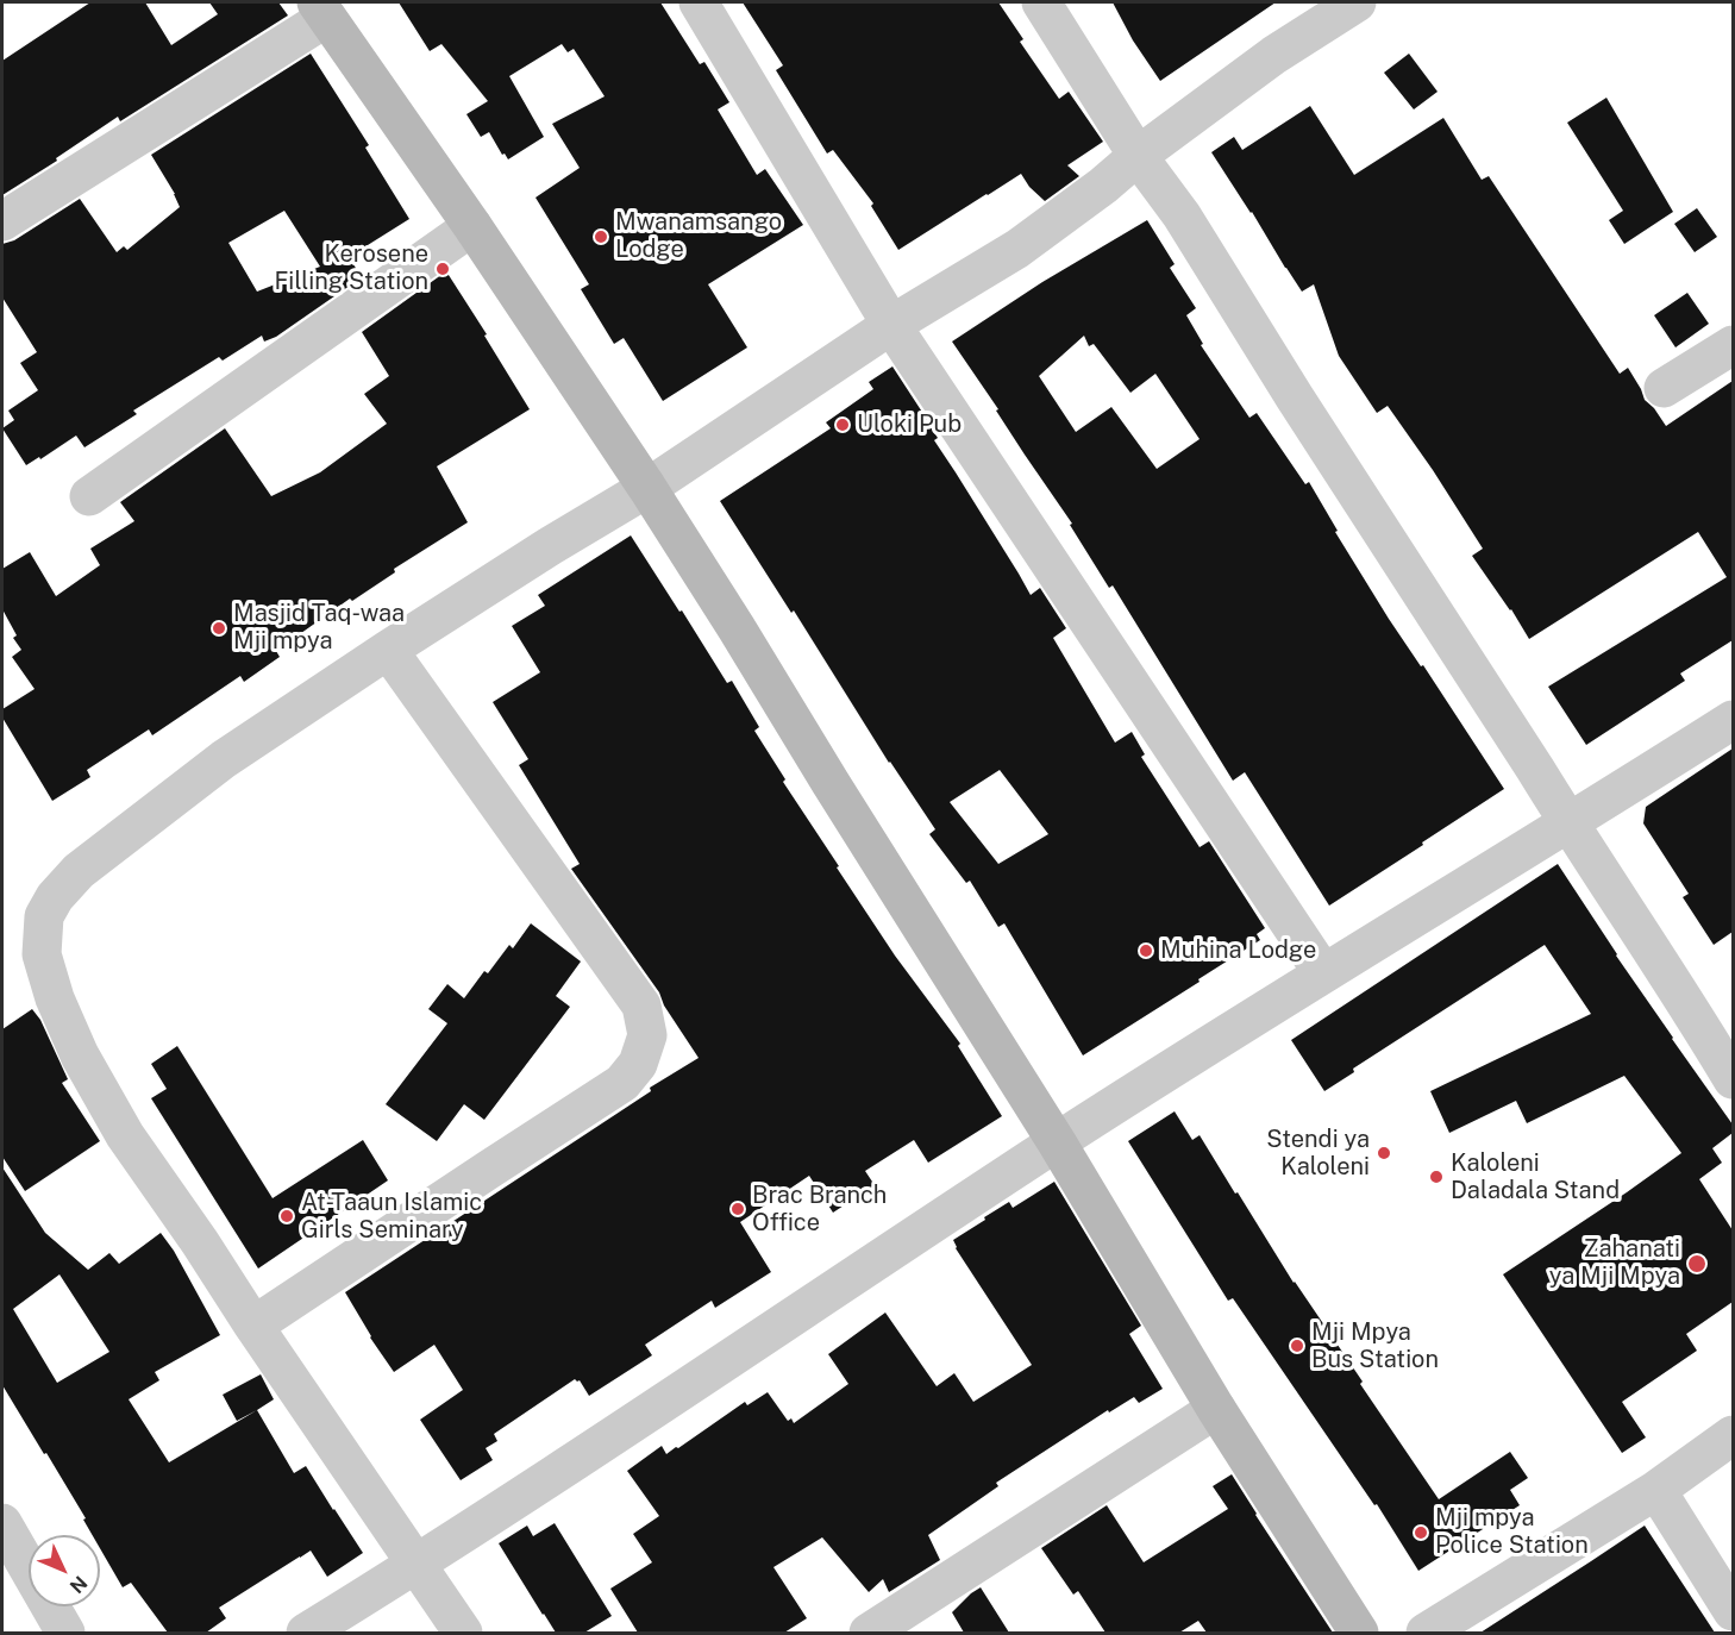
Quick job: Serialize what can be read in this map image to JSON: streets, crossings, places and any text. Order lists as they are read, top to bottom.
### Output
{
  "places": [
    "Mwanamsango Lodge",
    "Kerosene Filling Station",
    "Uloki Pub",
    "Masjid Taq-waa Mji mpya",
    "Muhina Lodge",
    "Stendi ya Kaloleni",
    "Kaloleni Daladala Stand",
    "Brac Branch Office",
    "At-Taaun Islamic Girls Seminary",
    "Zahanati ya Mji Mpya",
    "Mji Mpya Bus Station",
    "Mji mpya Police Station"
  ],
  "north": "bottom right"
}
